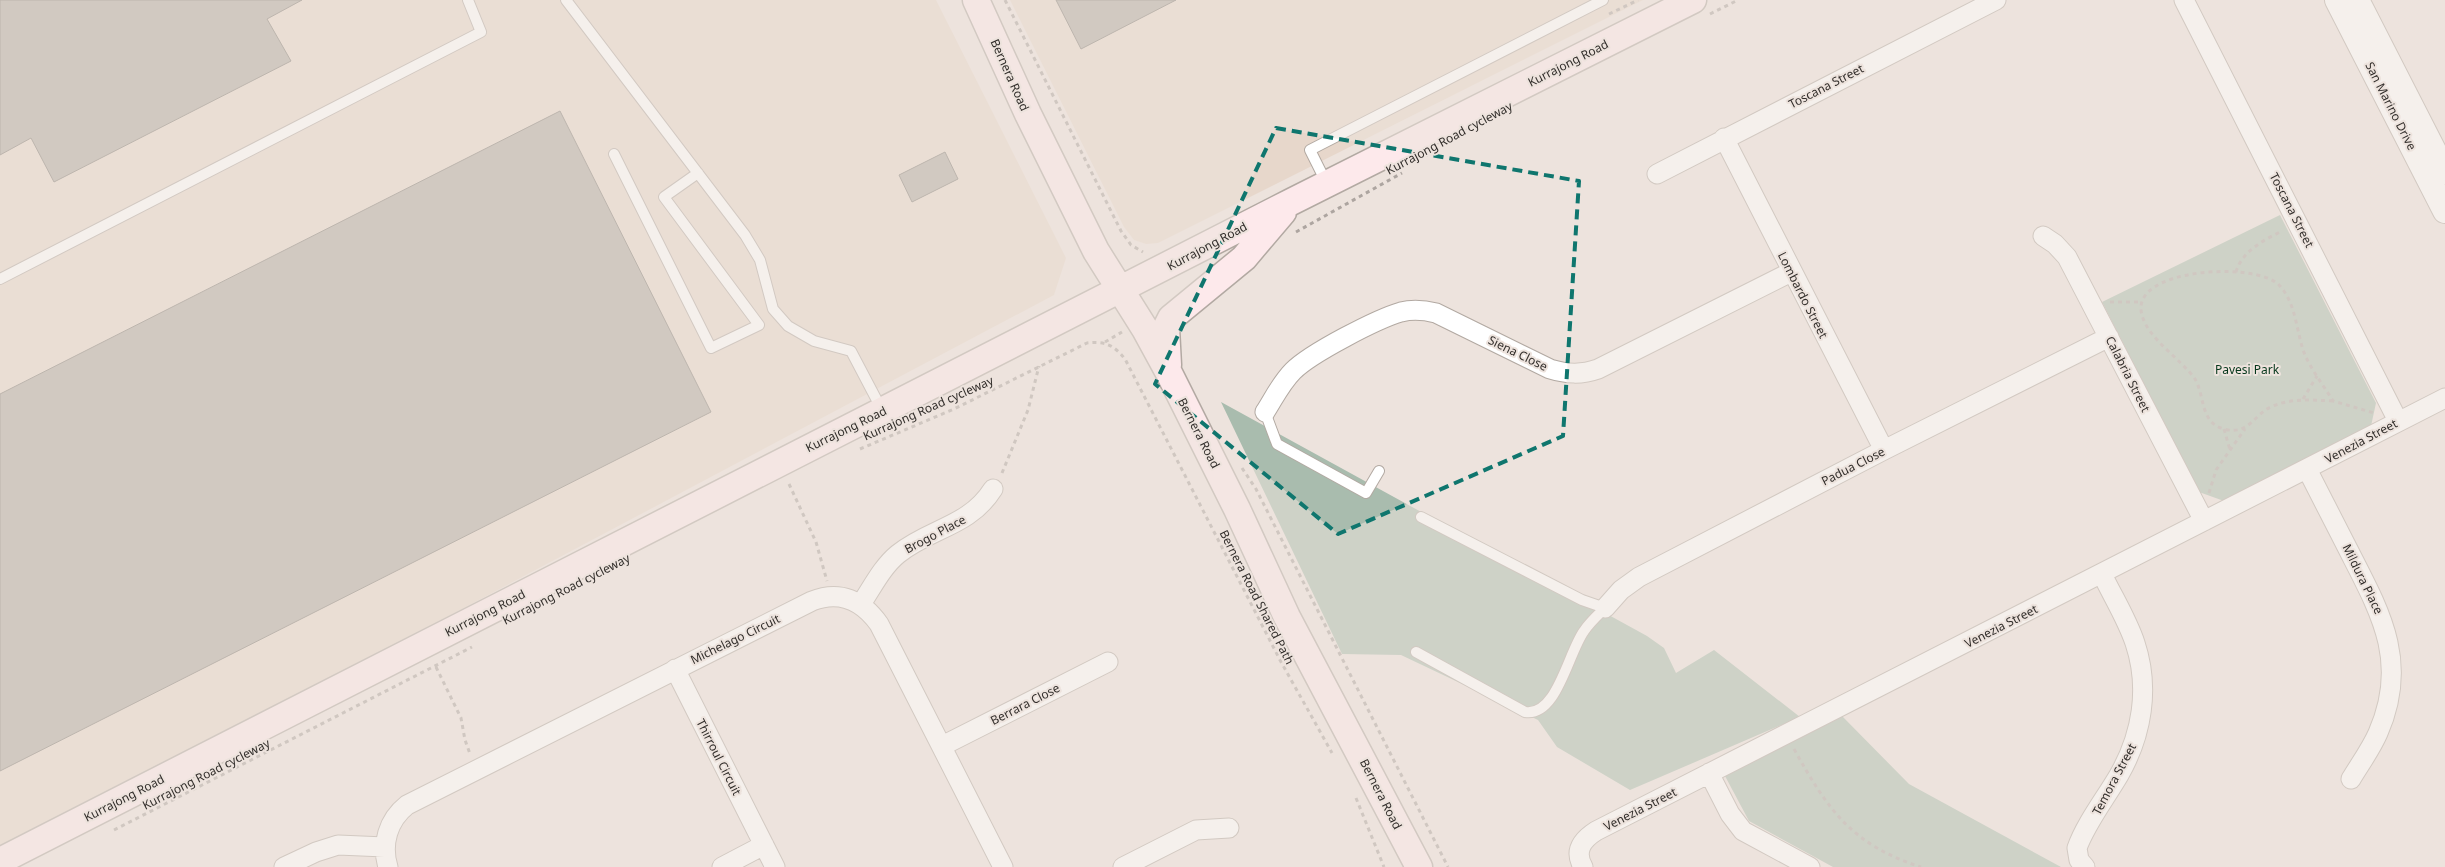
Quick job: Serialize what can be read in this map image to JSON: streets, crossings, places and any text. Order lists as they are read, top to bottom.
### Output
{
  "streets": {
    "main road": ["Kurrajong Road", "Bernera Road"],
    "street": [
      "Toscana Street",
      "San Marino Drive",
      "Lombardo Street",
      "Siena Close",
      "Calabria Street",
      "Venezia Street",
      "Padua Close",
      "Brogo Place",
      "Mildura Place",
      "Michelago Circuit",
      "Berrara Close",
      "Thirroul Circuit",
      "Temora Street"
    ],
    "path": ["Kurrajong Road cycleway", "Bernera Road Shared Path"]
  },
  "crossings": [
    ["Kurrajong Road", "Bernera Road"],
    ["Toscana Street", "Lombardo Street"],
    ["Toscana Street", "Venezia Street"],
    ["Kurrajong Road cycleway", "Bernera Road Shared Path"],
    ["Lombardo Street", "Siena Close"],
    ["Lombardo Street", "Padua Close"],
    ["Calabria Street", "Venezia Street"],
    ["Calabria Street", "Padua Close"],
    ["Venezia Street", "Mildura Place"],
    ["Venezia Street", "Temora Street"],
    ["Brogo Place", "Michelago Circuit"],
    ["Michelago Circuit", "Berrara Close"],
    ["Michelago Circuit", "Thirroul Circuit"]
  ],
  "parks": ["Pavesi Park"]
}
